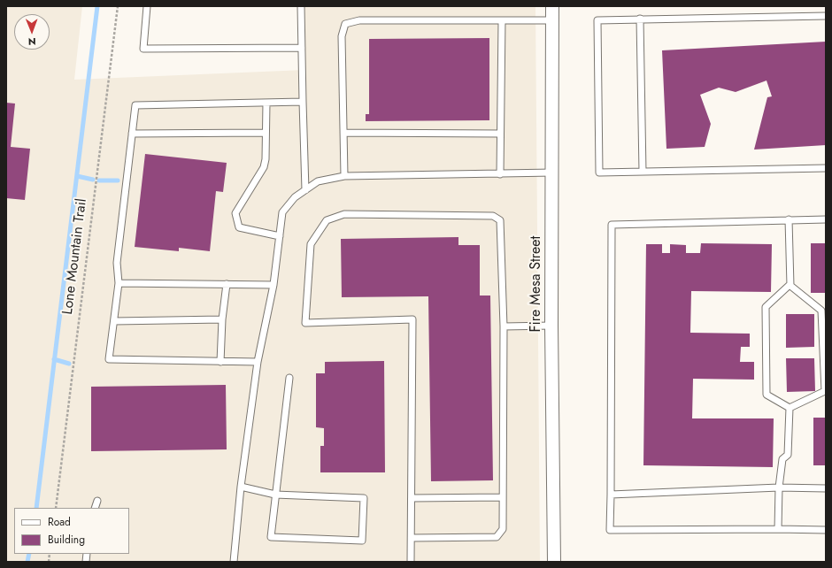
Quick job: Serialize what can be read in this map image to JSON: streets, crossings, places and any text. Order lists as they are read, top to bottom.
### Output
{
  "streets": {
    "street": ["Fire Mesa Street"],
    "path": ["Lone Mountain Trail"]
  },
  "legend": ["Road", "Building"],
  "north": "bottom"
}
